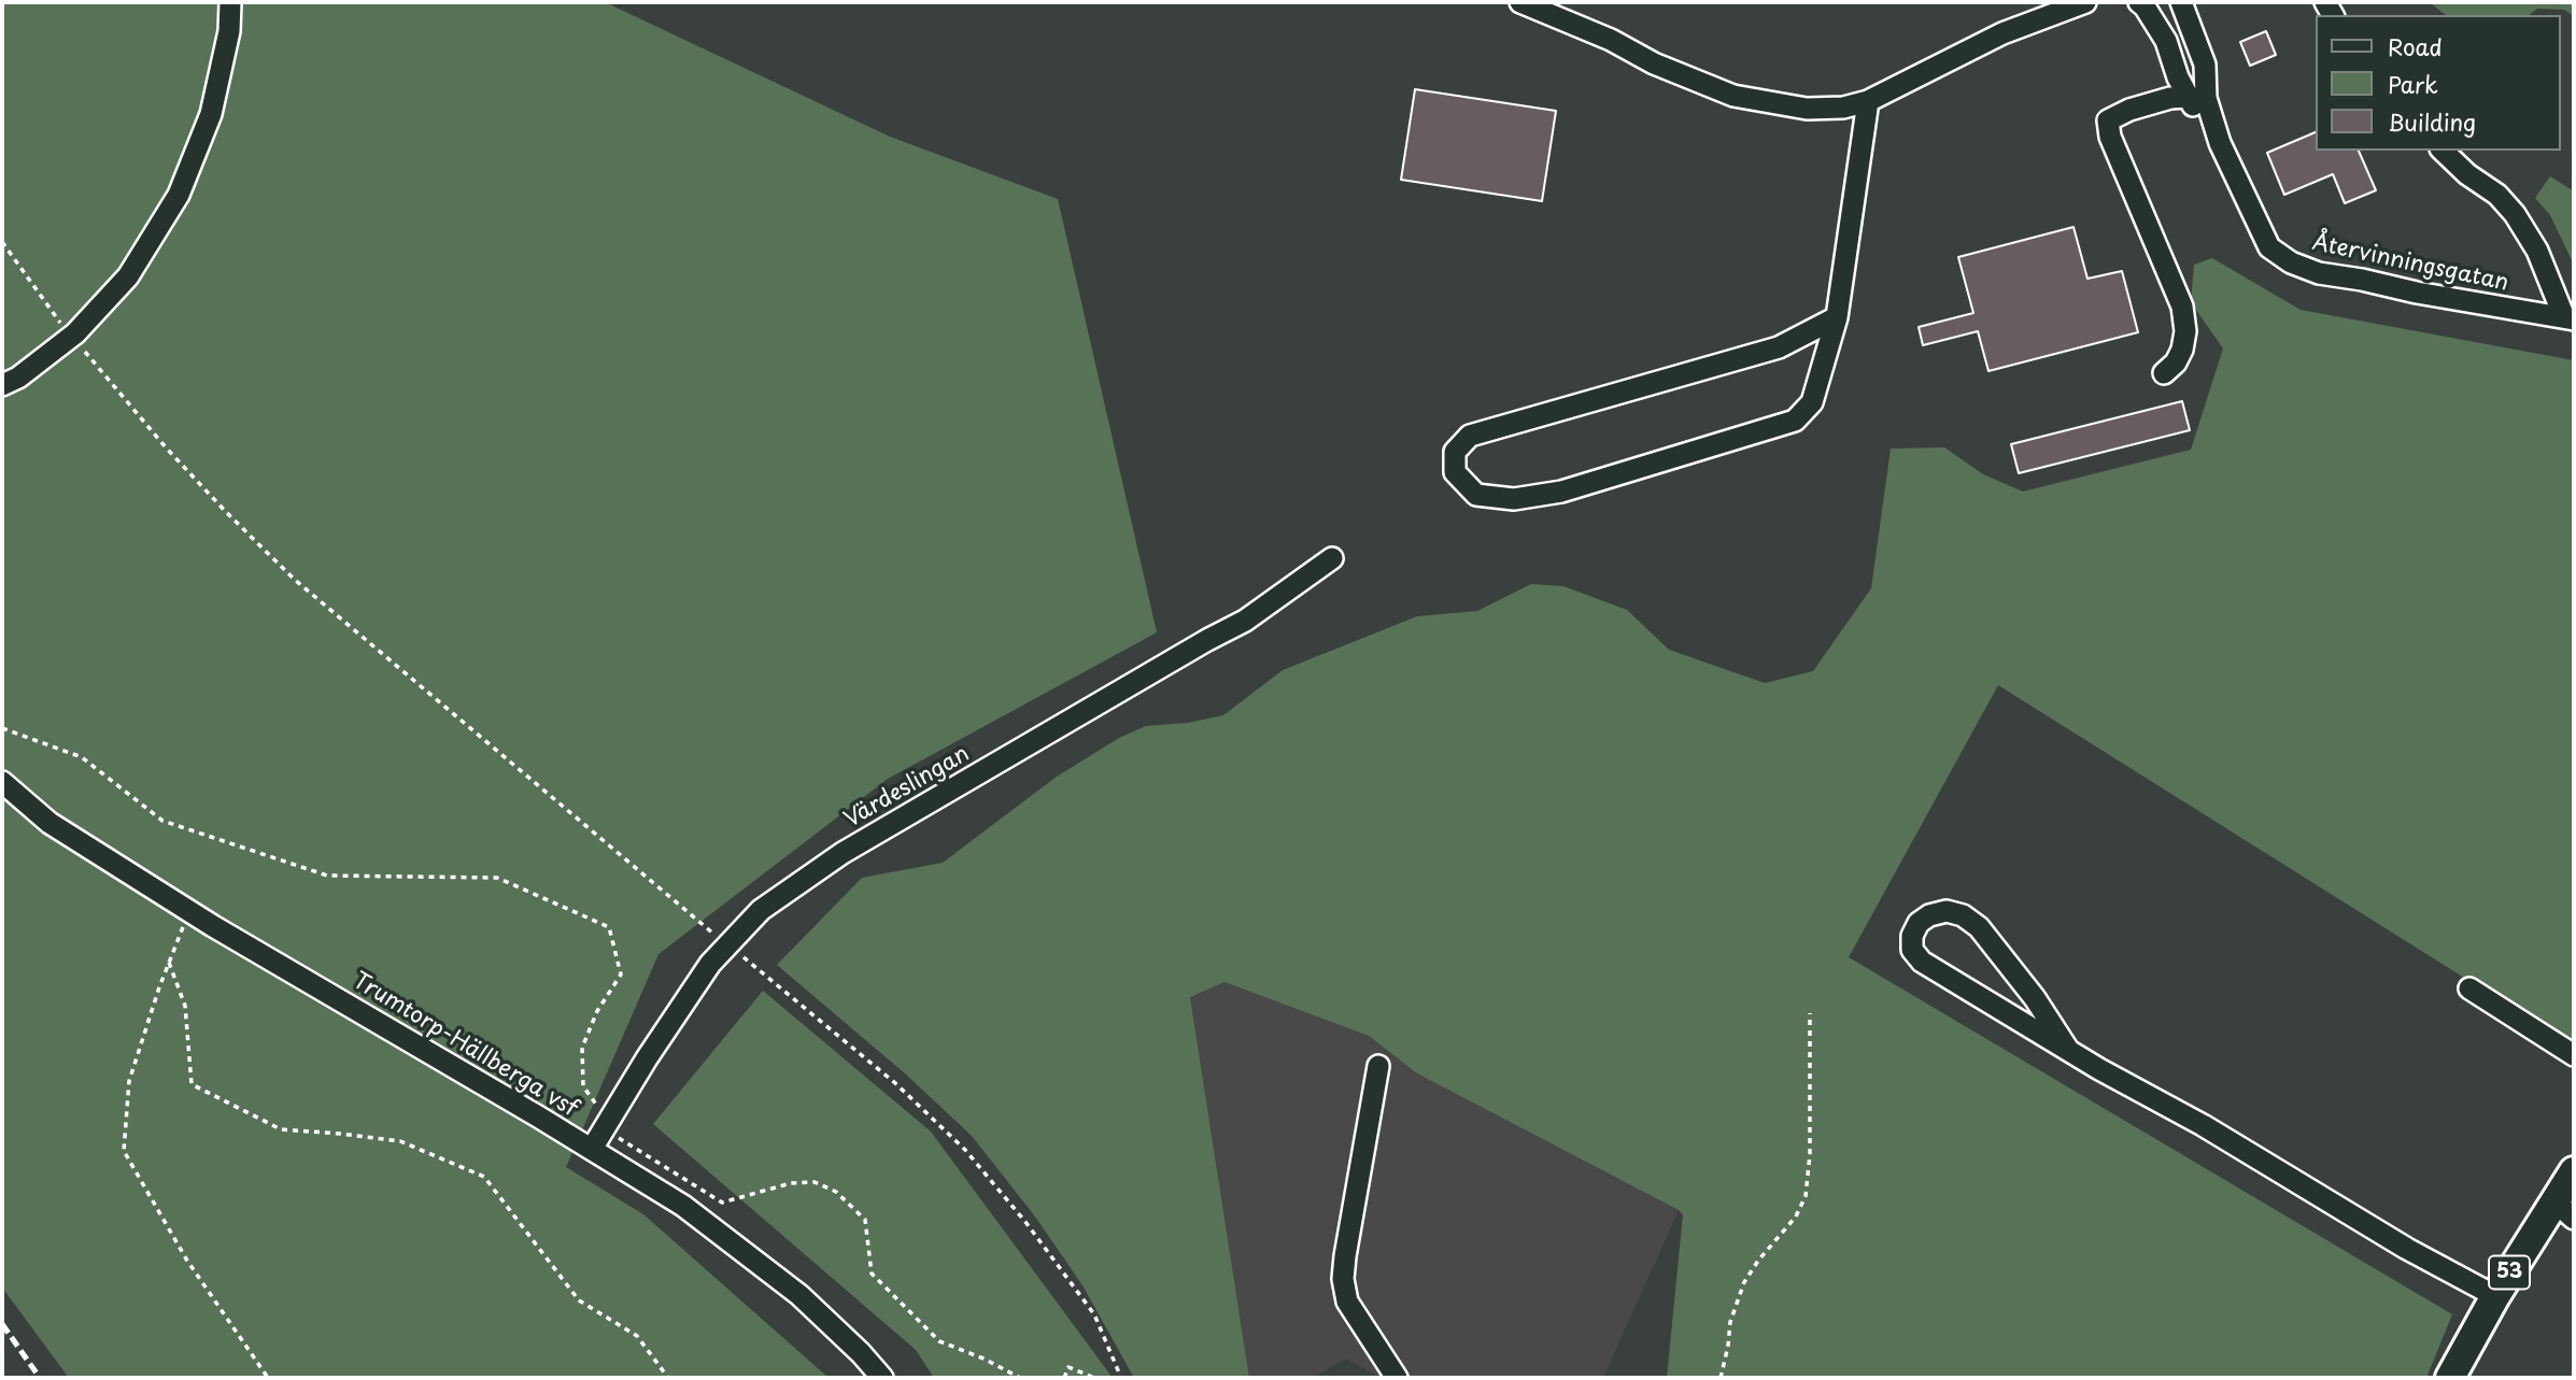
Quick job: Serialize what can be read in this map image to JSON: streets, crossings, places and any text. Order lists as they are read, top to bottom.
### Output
{
  "streets": {
    "main road": ["53"],
    "street": ["Återvinningsgatan", "Värdeslingan", "Trumtorp-Hällberga vsf"]
  },
  "crossings": [
    ["Värdeslingan", "Trumtorp-Hällberga vsf"]
  ],
  "legend": ["Road", "Park", "Building"]
}
